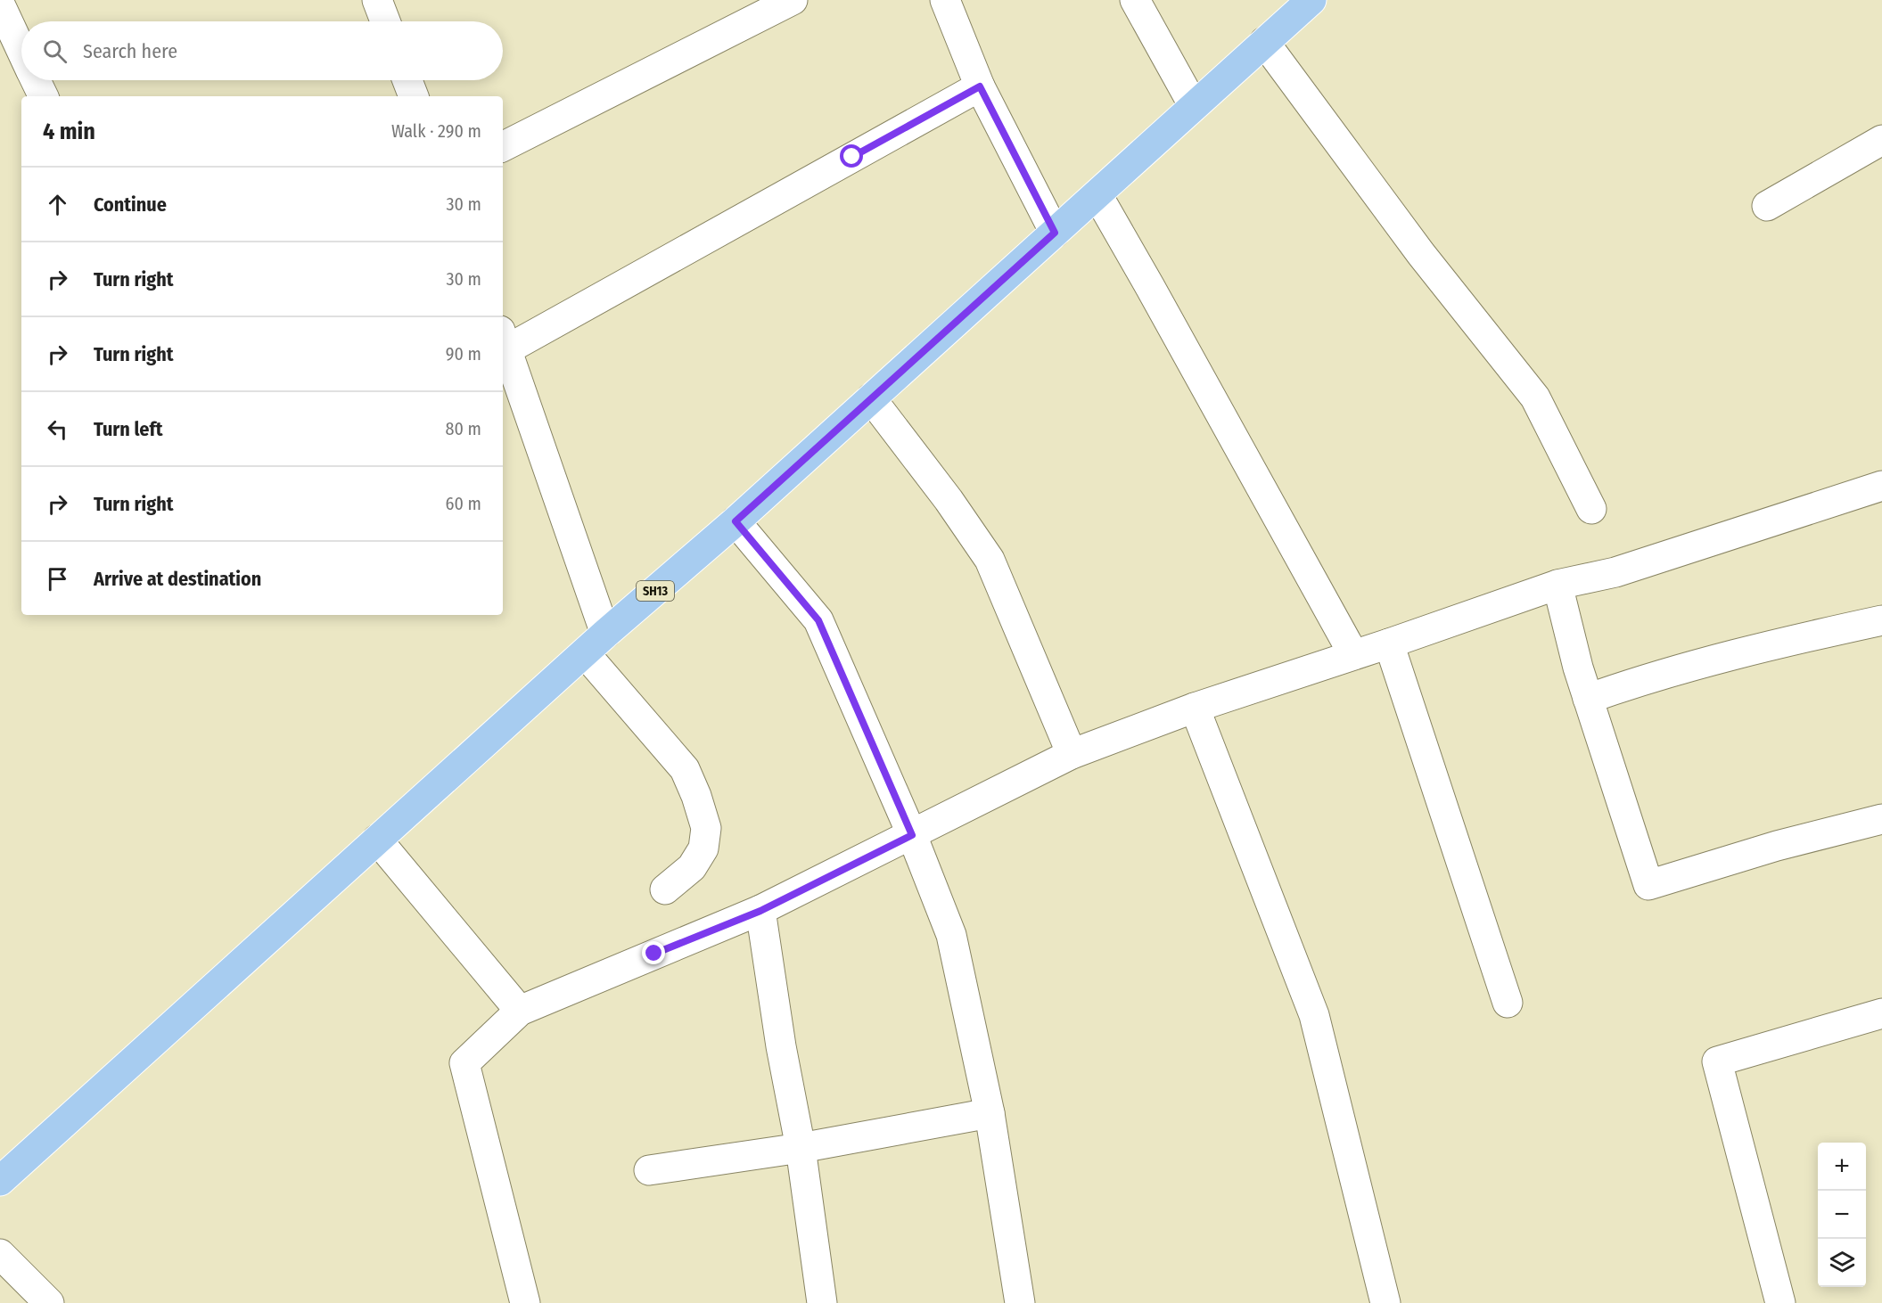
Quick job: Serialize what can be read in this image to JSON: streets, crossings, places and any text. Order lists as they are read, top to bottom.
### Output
{
  "streets": {
    "main road": ["SH13"]
  },
  "page": {
    "search": "Search here",
    "heading": ["4 min", "Walk · 290 m"],
    "list": [
      ["Continue", "30 m"],
      ["Turn right", "30 m"],
      ["Turn right", "90 m"],
      ["Turn left", "80 m"],
      ["Turn right", "60 m"],
      "Arrive at destination"
    ],
    "map_buttons": ["+", "−"]
  }
}
